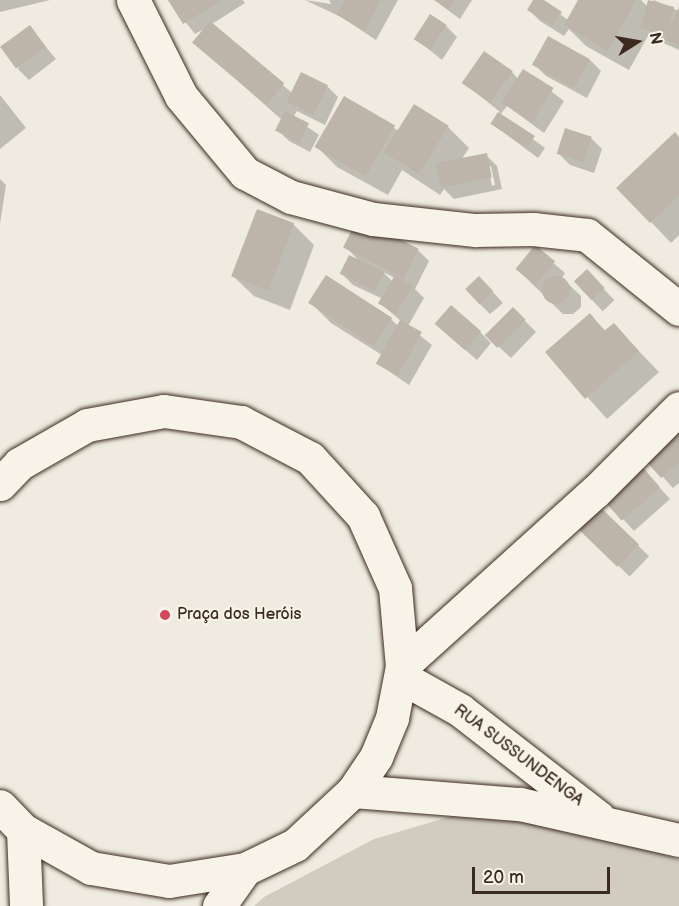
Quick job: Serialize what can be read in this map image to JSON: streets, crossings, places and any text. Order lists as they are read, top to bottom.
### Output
{
  "streets": {
    "street": ["RUA SUSSUNDENGA"]
  },
  "places": ["Praça dos Heróis"],
  "scale_bar": "20 m",
  "north": "right"
}
